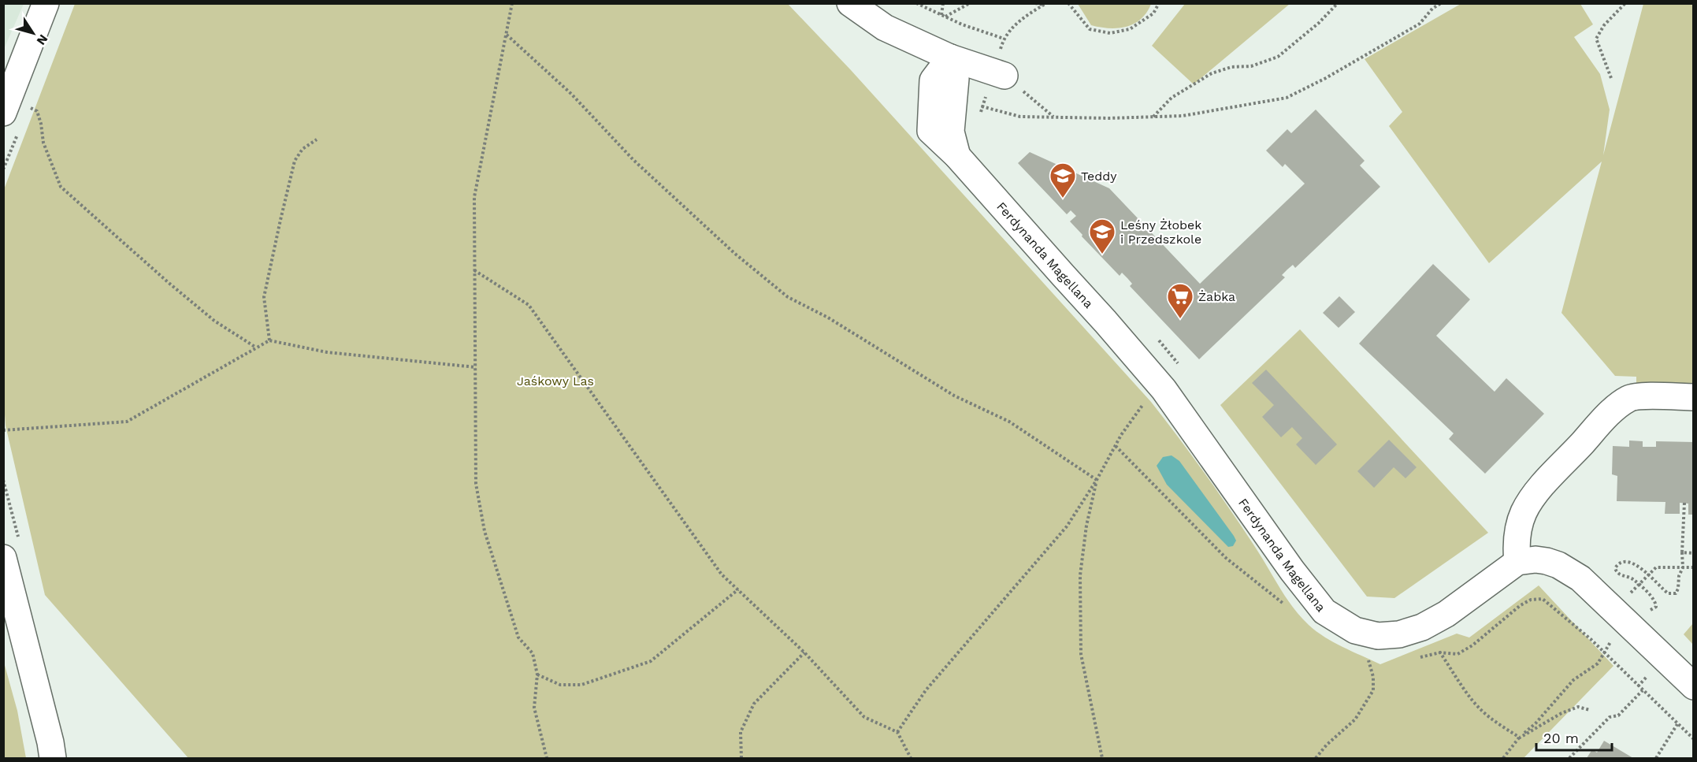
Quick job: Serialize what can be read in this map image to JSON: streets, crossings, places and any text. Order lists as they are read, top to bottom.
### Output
{
  "streets": {
    "street": ["Ferdynanda Magellana"]
  },
  "parks": ["Jaśkowy Las"],
  "places": {
    "school or university": ["Teddy", "Leśny Żłobek i Przedszkole"],
    "supermarket": ["Żabka"]
  },
  "scale_bar": "20 m",
  "north": "bottom right"
}
